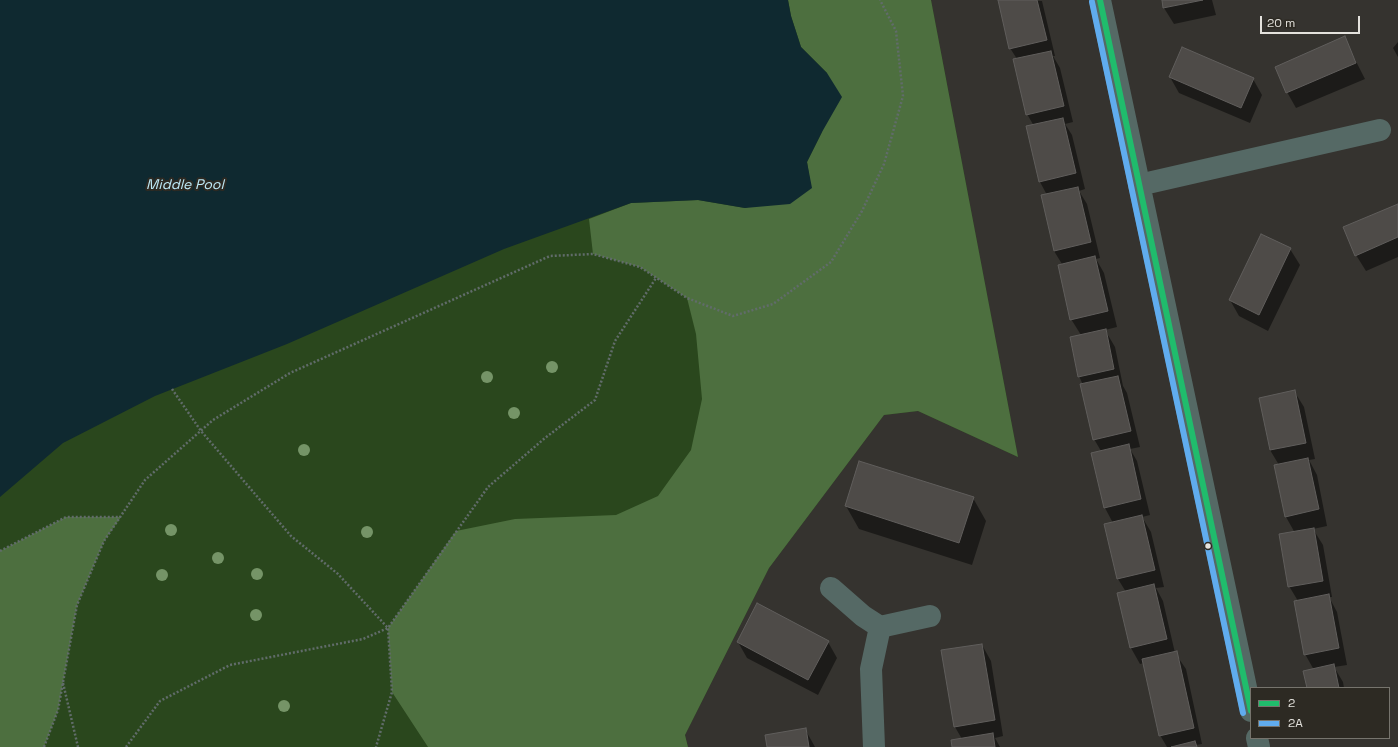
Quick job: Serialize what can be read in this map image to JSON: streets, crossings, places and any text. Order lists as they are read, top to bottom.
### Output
{
  "water": ["Middle Pool"],
  "lines": ["transit line 2", "transit line 2A"],
  "legend": ["2", "2A"],
  "scale_bar": "20 m"
}
